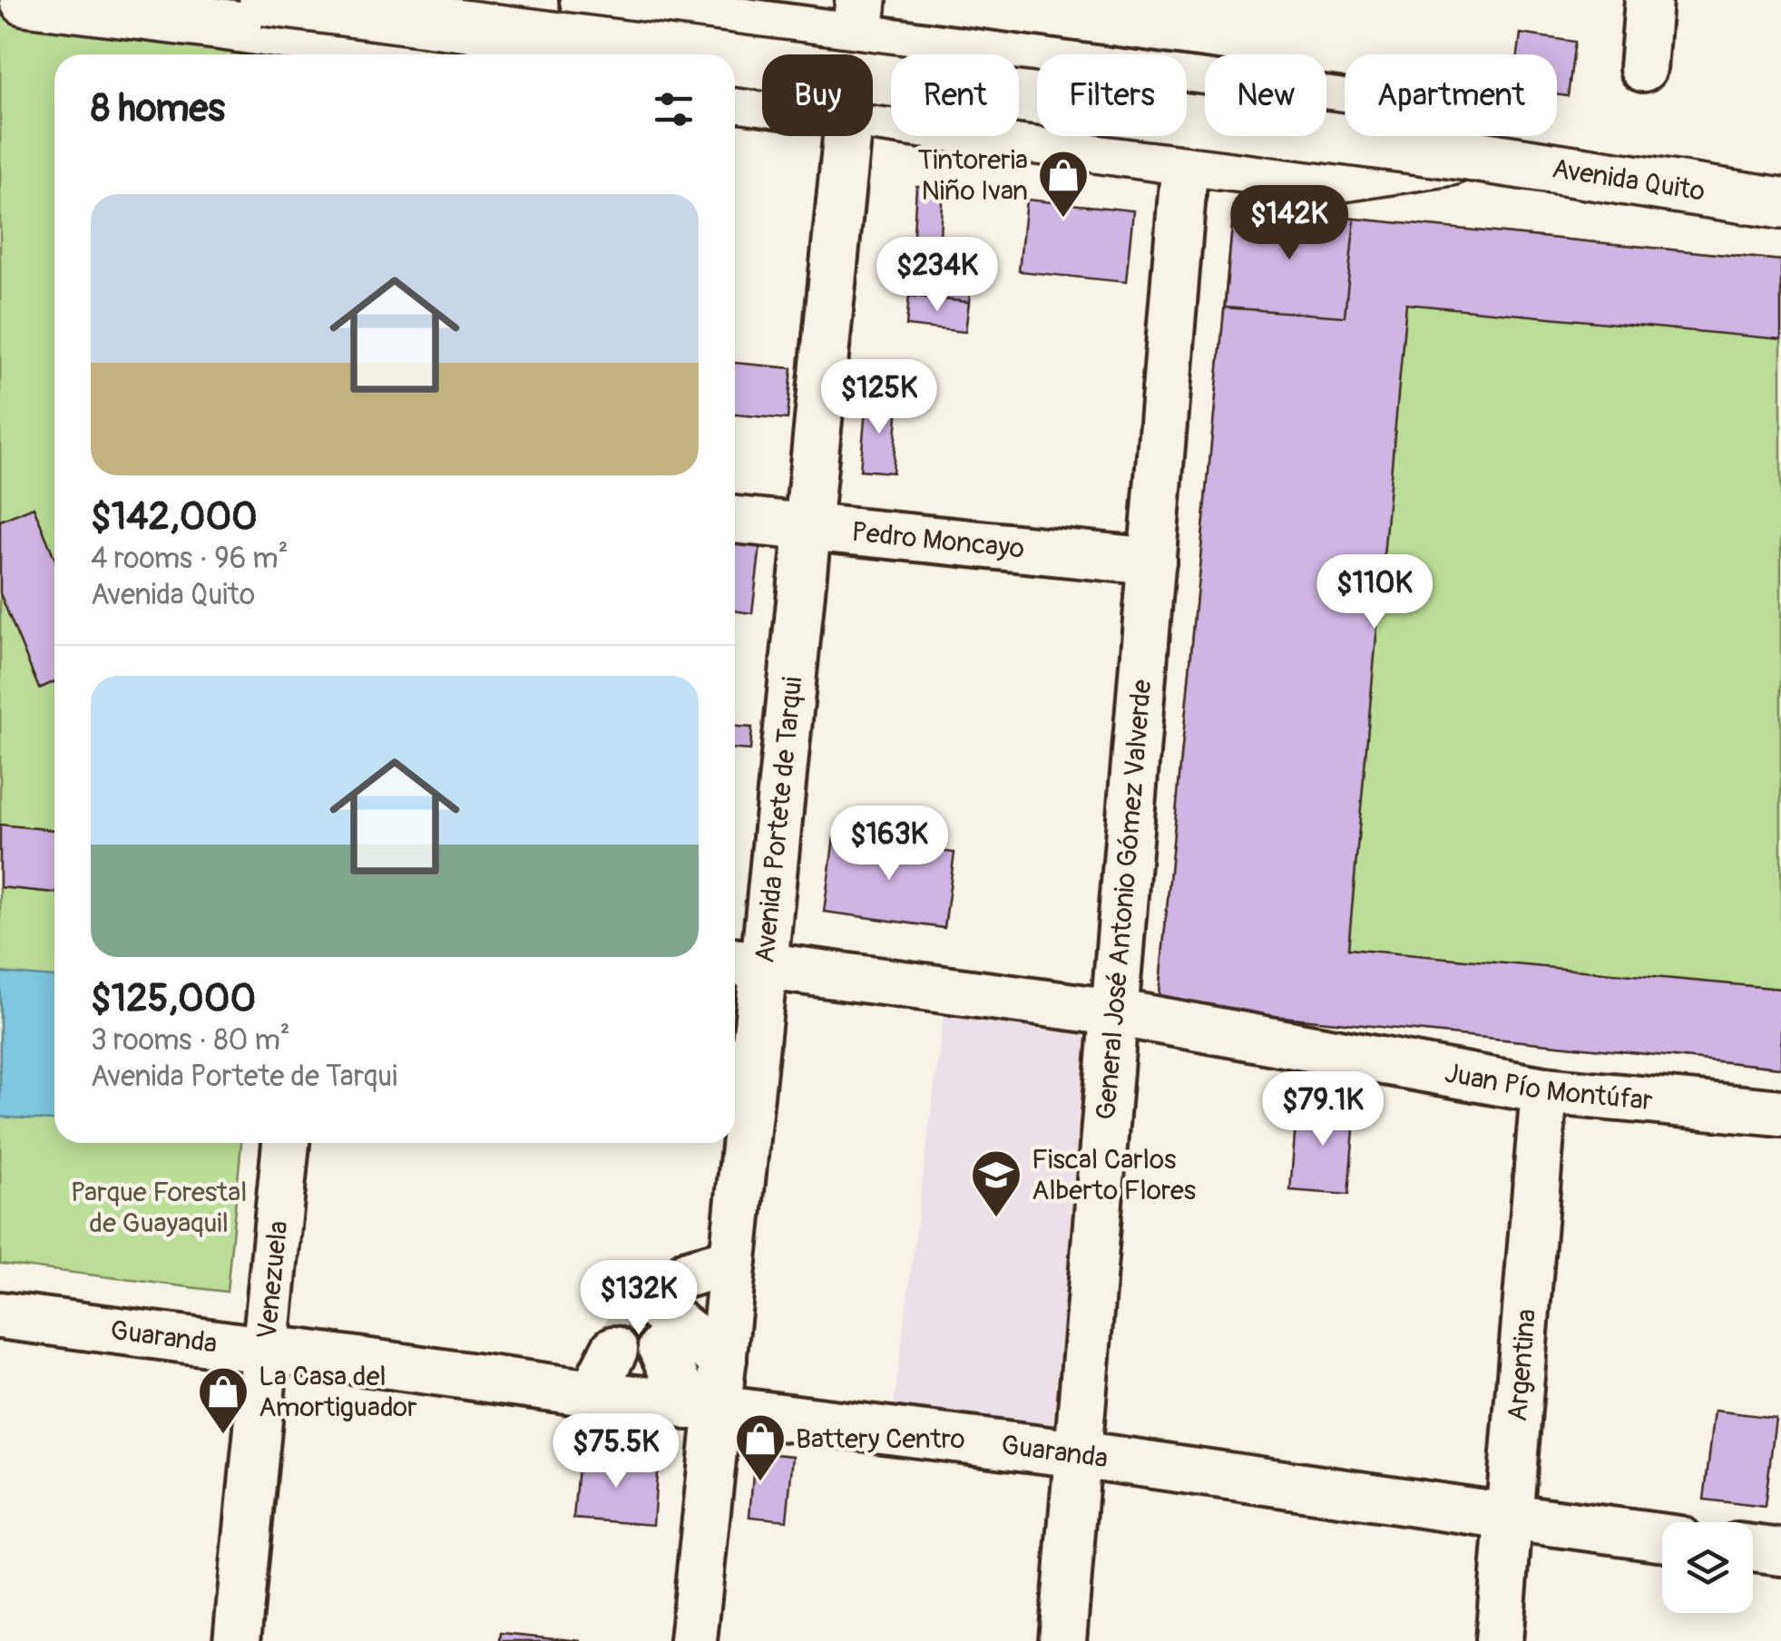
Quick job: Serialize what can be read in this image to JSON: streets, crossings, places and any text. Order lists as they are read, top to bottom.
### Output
{
  "streets": {
    "main road": ["Avenida Quito", "Avenida Portete de Tarqui"],
    "street": [
      "Pedro Moncayo",
      "General José Antonio Gómez Valverde",
      "Juan Pío Montúfar",
      "Venezuela",
      "Guaranda",
      "Argentina"
    ]
  },
  "crossings": [
    ["Avenida Quito", "Avenida Portete de Tarqui"],
    ["Avenida Quito", "General José Antonio Gómez Valverde"],
    ["Pedro Moncayo", "Avenida Portete de Tarqui"],
    ["Pedro Moncayo", "General José Antonio Gómez Valverde"],
    ["Avenida Portete de Tarqui", "Juan Pío Montúfar"],
    ["Avenida Portete de Tarqui", "Guaranda"],
    ["General José Antonio Gómez Valverde", "Juan Pío Montúfar"],
    ["General José Antonio Gómez Valverde", "Guaranda"],
    ["Juan Pío Montúfar", "Argentina"],
    ["Venezuela", "Guaranda"],
    ["Guaranda", "Argentina"]
  ],
  "parks": ["Parque Forestal de Guayaquil"],
  "places": {
    "shop": ["Tintoreria Niño Ivan", "La Casa del Amortiguador", "Battery Centro"],
    "school or university": ["Fiscal Carlos Alberto Flores"]
  },
  "page": {
    "chip": [
      "Buy",
      "Rent",
      "Filters",
      "New",
      "Apartment"
    ],
    "heading": "8 homes",
    "list": [
      {
        "name": "$142,000",
        "note": "4 rooms · 96 m² · Avenida Quito"
      },
      {
        "name": "$125,000",
        "note": "3 rooms · 80 m² · Avenida Portete de Tarqui"
      }
    ],
    "price": [
      "$142K",
      "$234K",
      "$125K",
      "$110K",
      "$163K",
      "$79.1K",
      "$132K",
      "$75.5K"
    ]
  }
}
